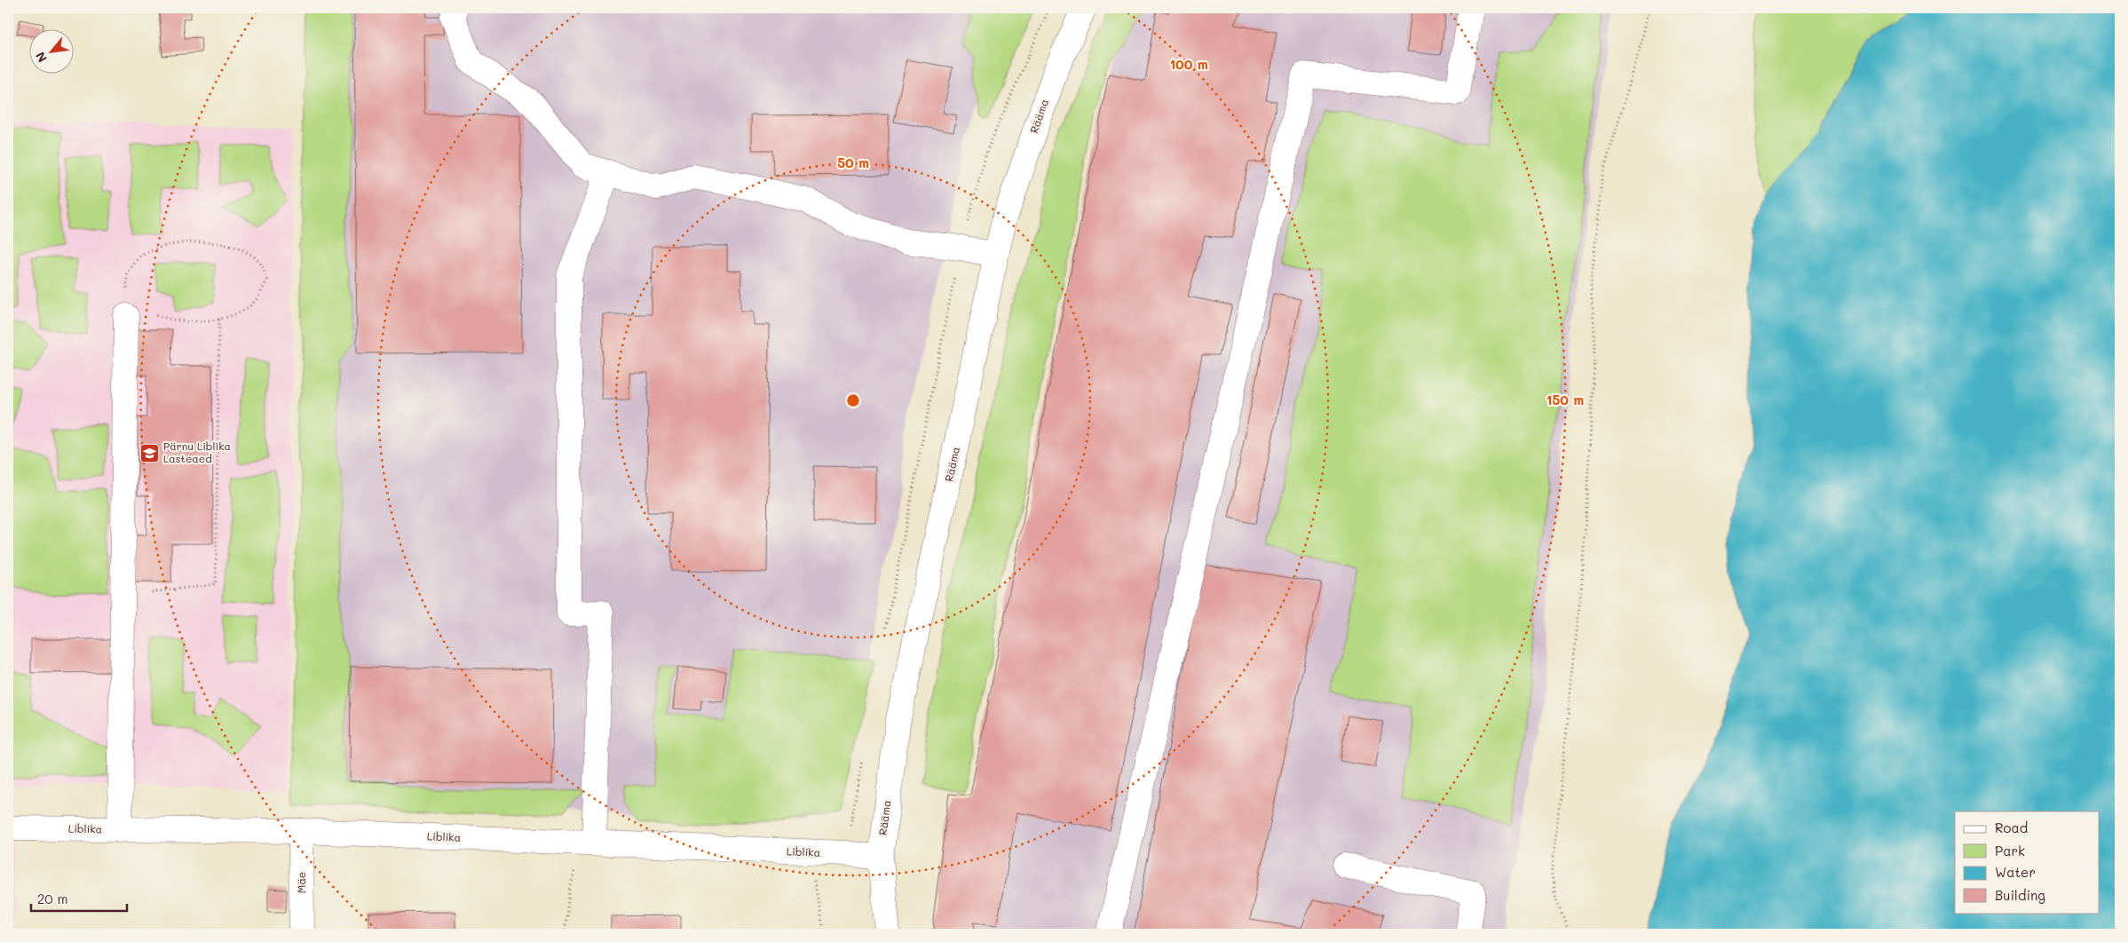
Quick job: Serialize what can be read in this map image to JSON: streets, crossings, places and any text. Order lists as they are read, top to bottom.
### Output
{
  "streets": {
    "street": ["Rääma", "Liblika", "Mäe"]
  },
  "crossings": [
    ["Rääma", "Liblika"],
    ["Liblika", "Mäe"]
  ],
  "places": {
    "school or university": ["Pärnu Liblika Lasteaed"]
  },
  "legend": [
    "Road",
    "Park",
    "Water",
    "Building"
  ],
  "scale_bar": "20 m",
  "north": "bottom left",
  "rings": ["100 m", "50 m", "150 m"]
}
